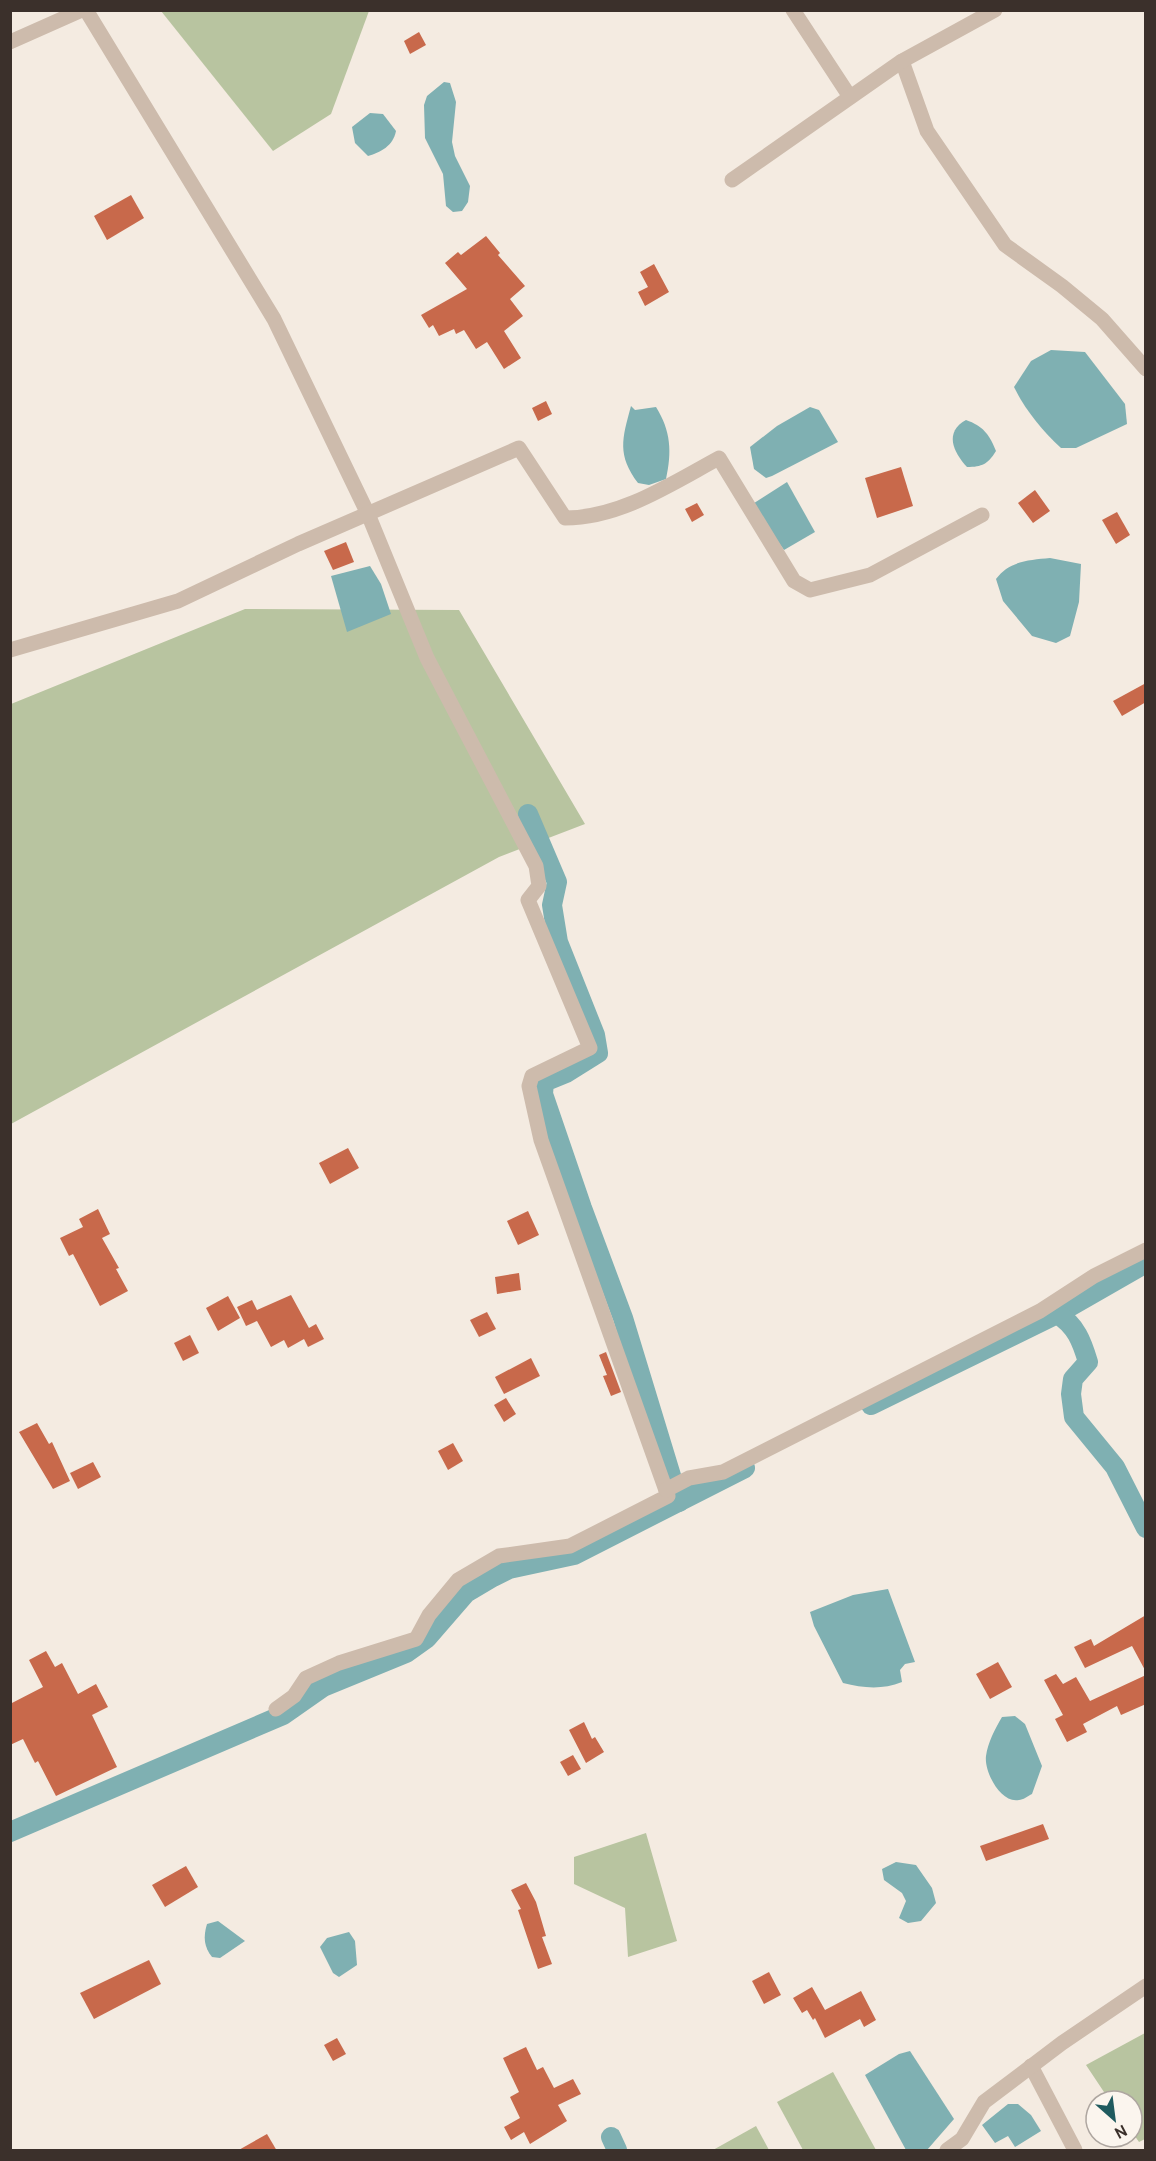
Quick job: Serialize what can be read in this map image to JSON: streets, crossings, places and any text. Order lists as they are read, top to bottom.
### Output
{
  "north": "bottom right"
}
